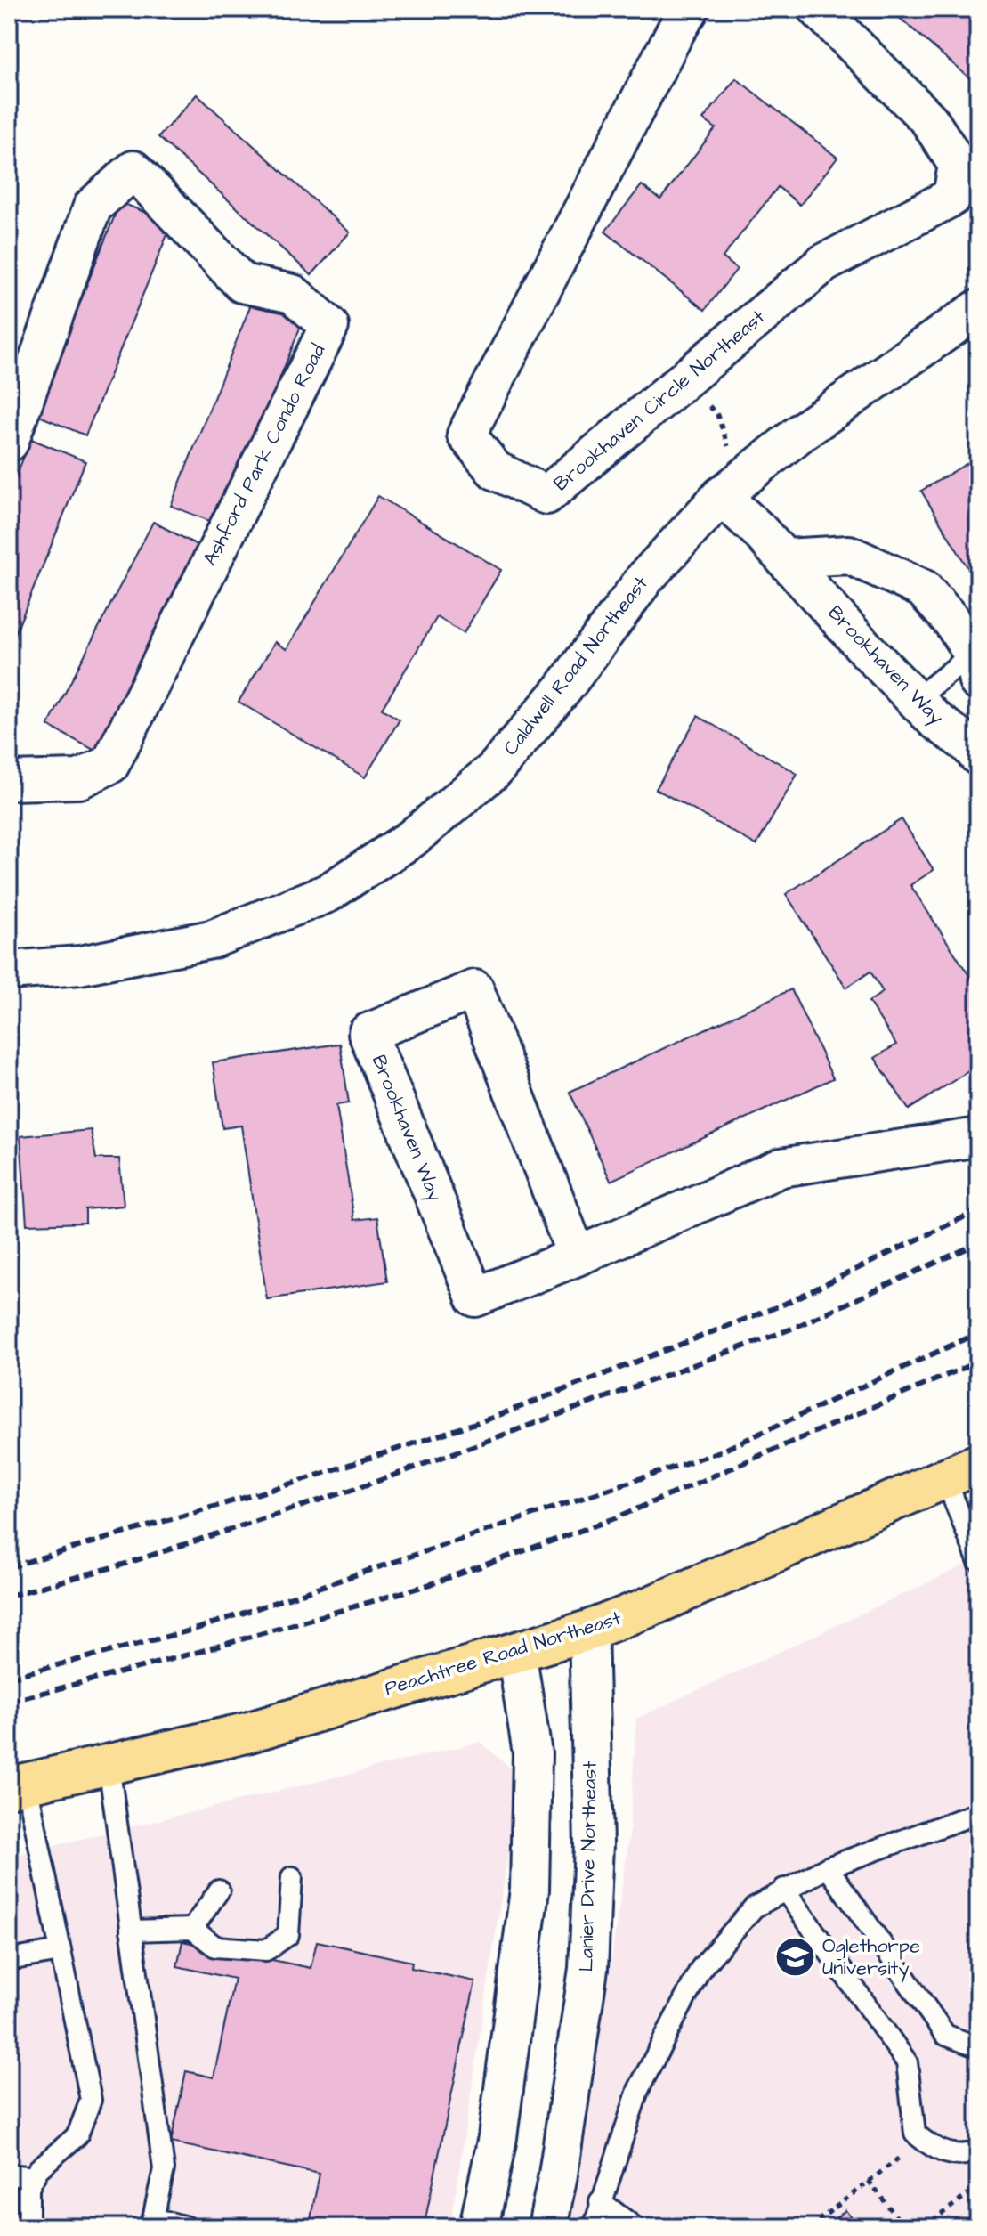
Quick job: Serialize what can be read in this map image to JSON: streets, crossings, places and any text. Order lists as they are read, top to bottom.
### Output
{
  "streets": {
    "highway": ["Peachtree Road Northeast"],
    "street": [
      "Brookhaven Circle Northeast",
      "Ashford Park Condo Road",
      "Brookhaven Way",
      "Caldwell Road Northeast",
      "Lanier Drive Northeast"
    ]
  },
  "crossings": [
    ["Brookhaven Way", "Caldwell Road Northeast"],
    ["Peachtree Road Northeast", "Lanier Drive Northeast"]
  ],
  "places": {
    "school or university": ["Oglethorpe University"]
  }
}
